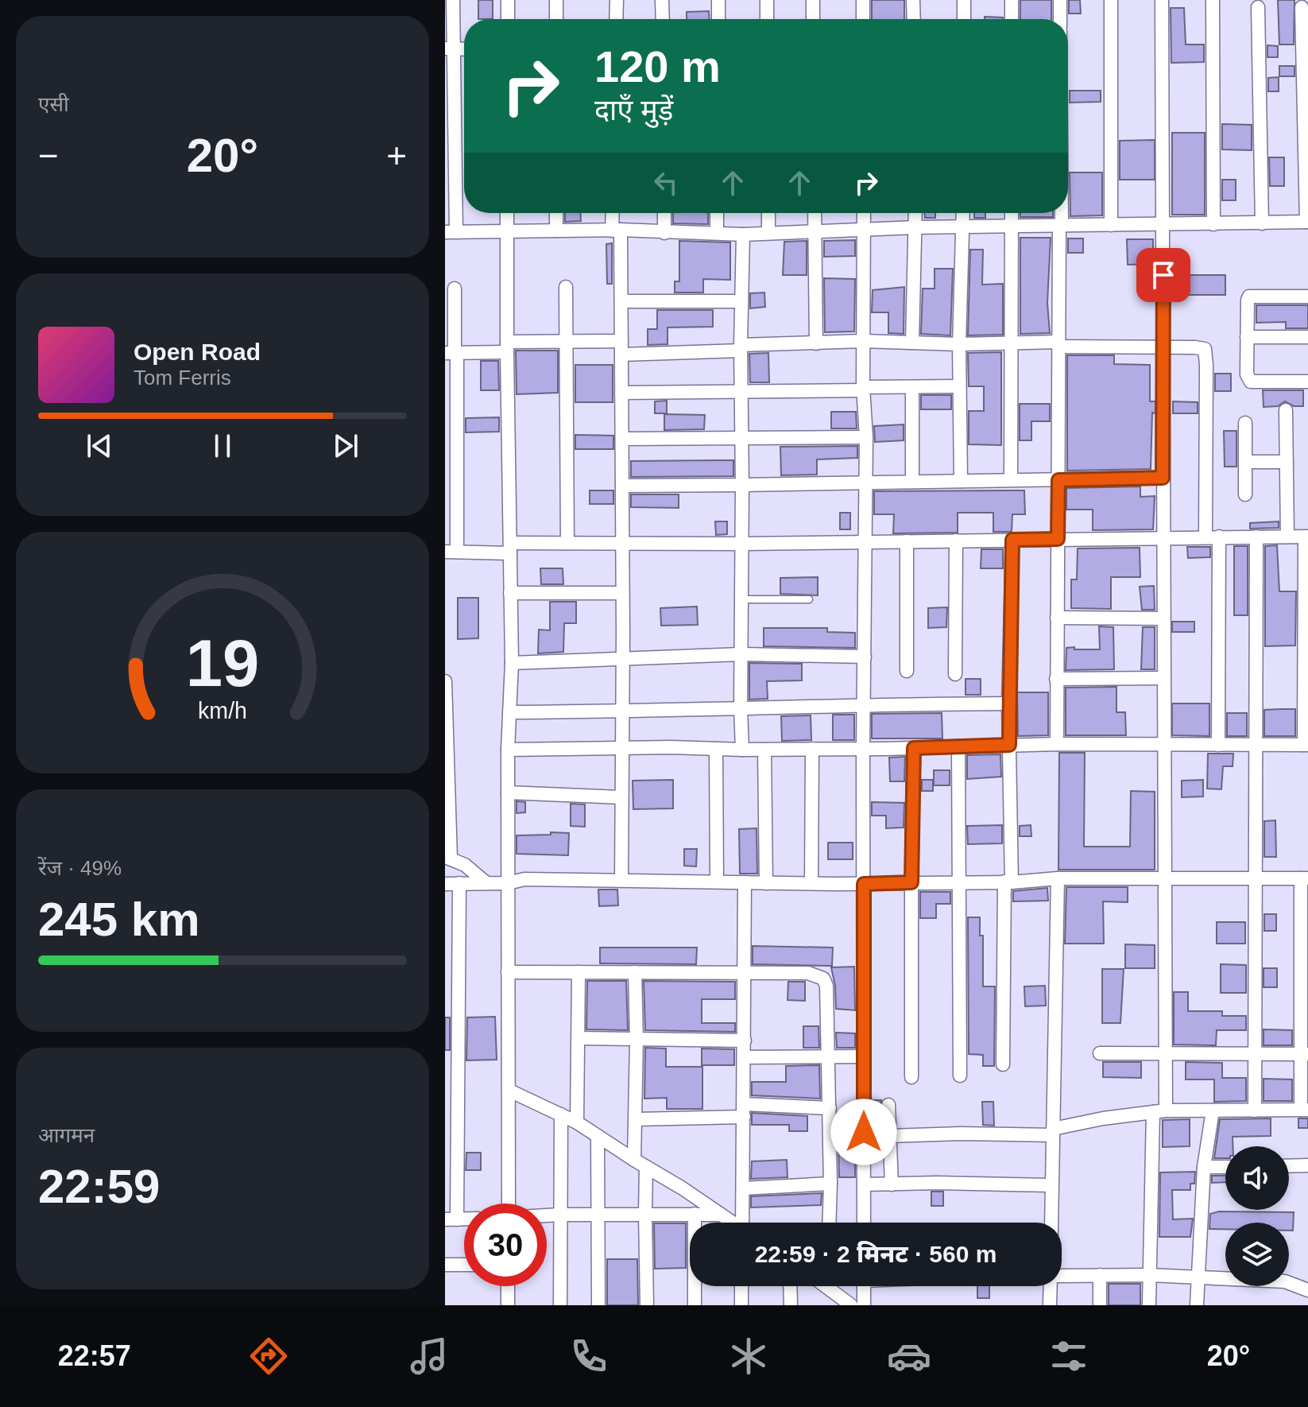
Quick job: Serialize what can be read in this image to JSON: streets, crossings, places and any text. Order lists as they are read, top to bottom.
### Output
{
  "page": {
    "tile": [
      "एसी",
      ["रेंज · 49%", "245 km"],
      ["आगमन", "22:59"]
    ],
    "turn": ["120 m", "दाएँ मुड़ें"],
    "heat": ["−", "20°", "+"],
    "song": ["Open Road", "Tom Ferris"],
    "limit": "30",
    "trip": "22:59 · 2 मिनट · 560 m",
    "tabs": ["22:57", "20°"],
    "gauge": ["19", "km/h"]
  }
}
